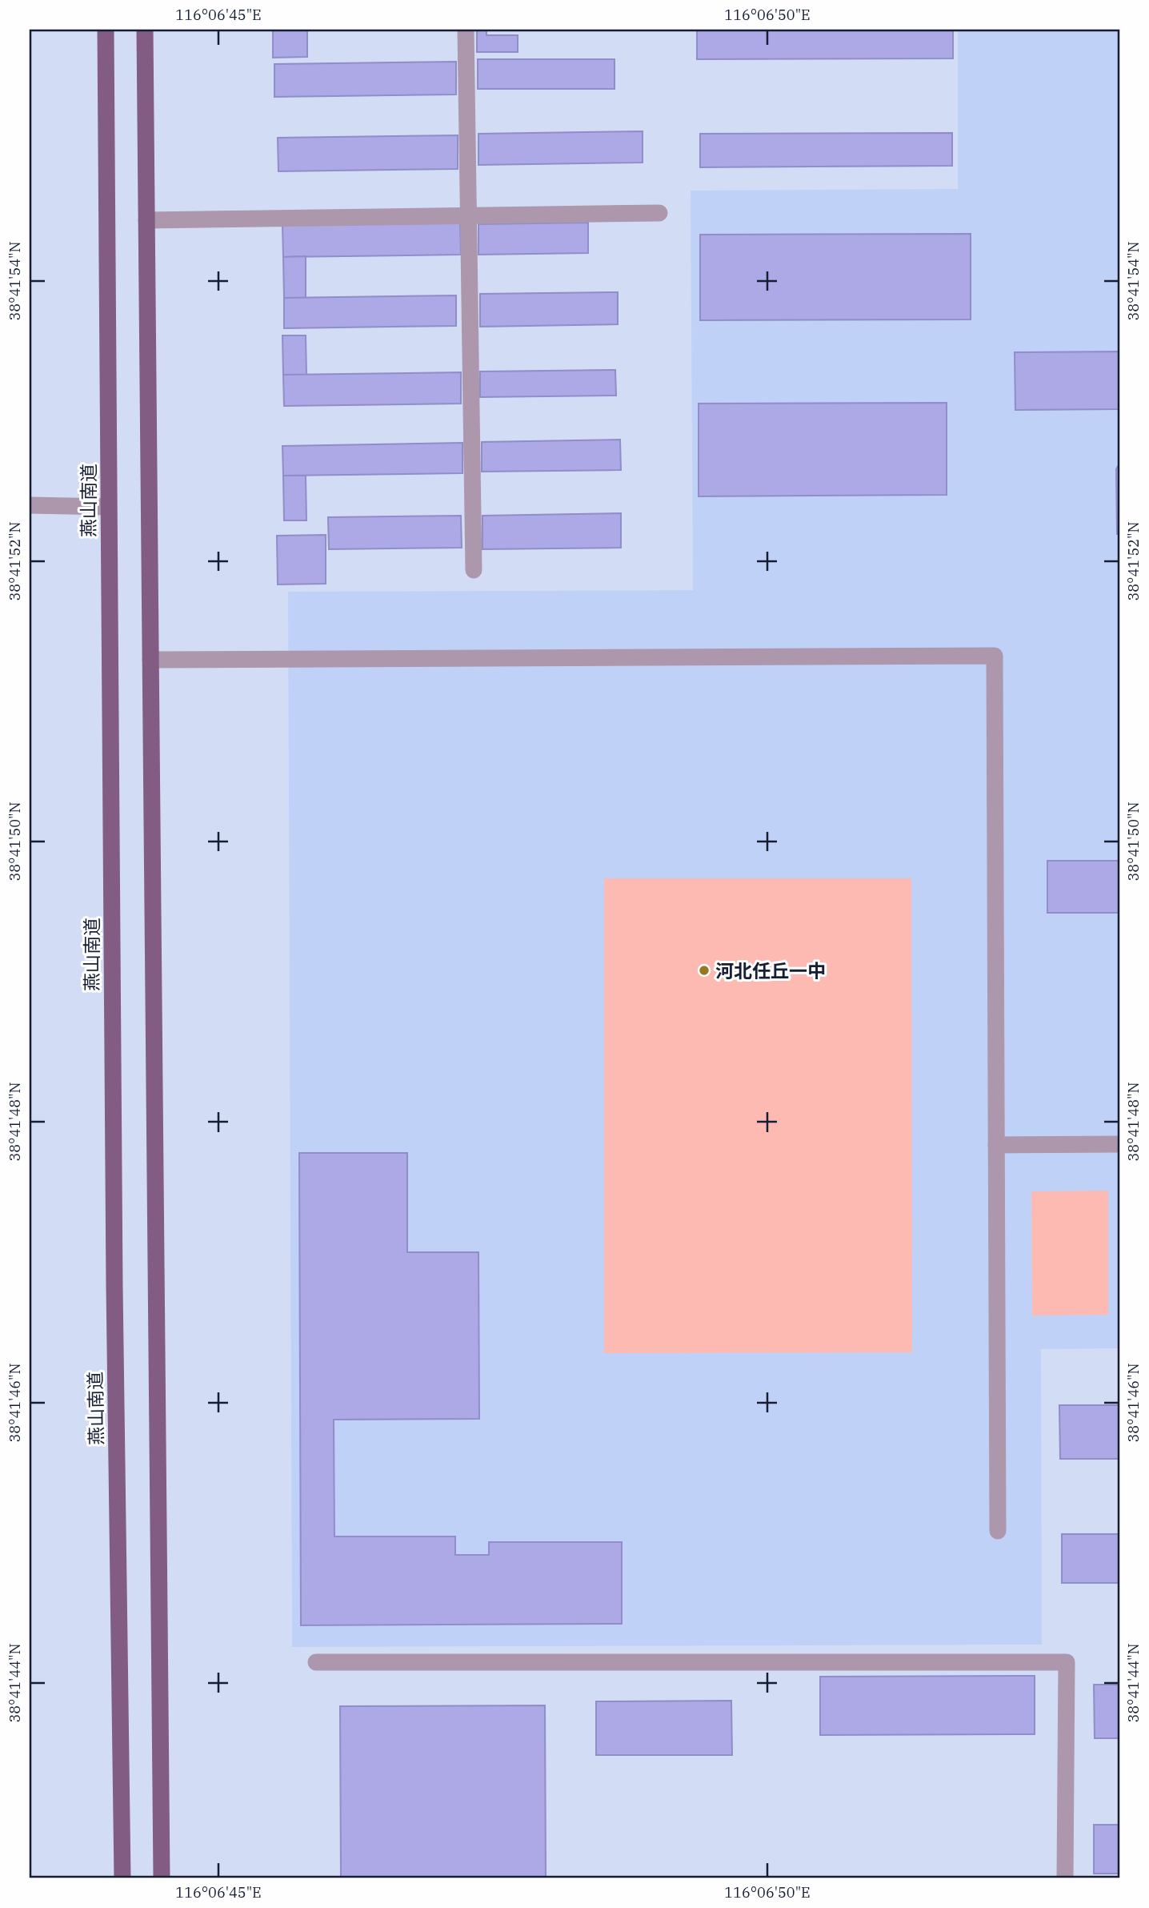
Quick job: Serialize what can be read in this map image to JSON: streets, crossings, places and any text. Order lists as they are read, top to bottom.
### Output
{
  "streets": {
    "main road": ["燕山南道"]
  },
  "places": ["河北任丘一中"],
  "coordinates": [
    "116°06'45\"E",
    "116°06'50\"E",
    "38°41'54\"N",
    "38°41'52\"N",
    "38°41'50\"N",
    "38°41'48\"N",
    "38°41'46\"N",
    "38°41'44\"N"
  ]
}
